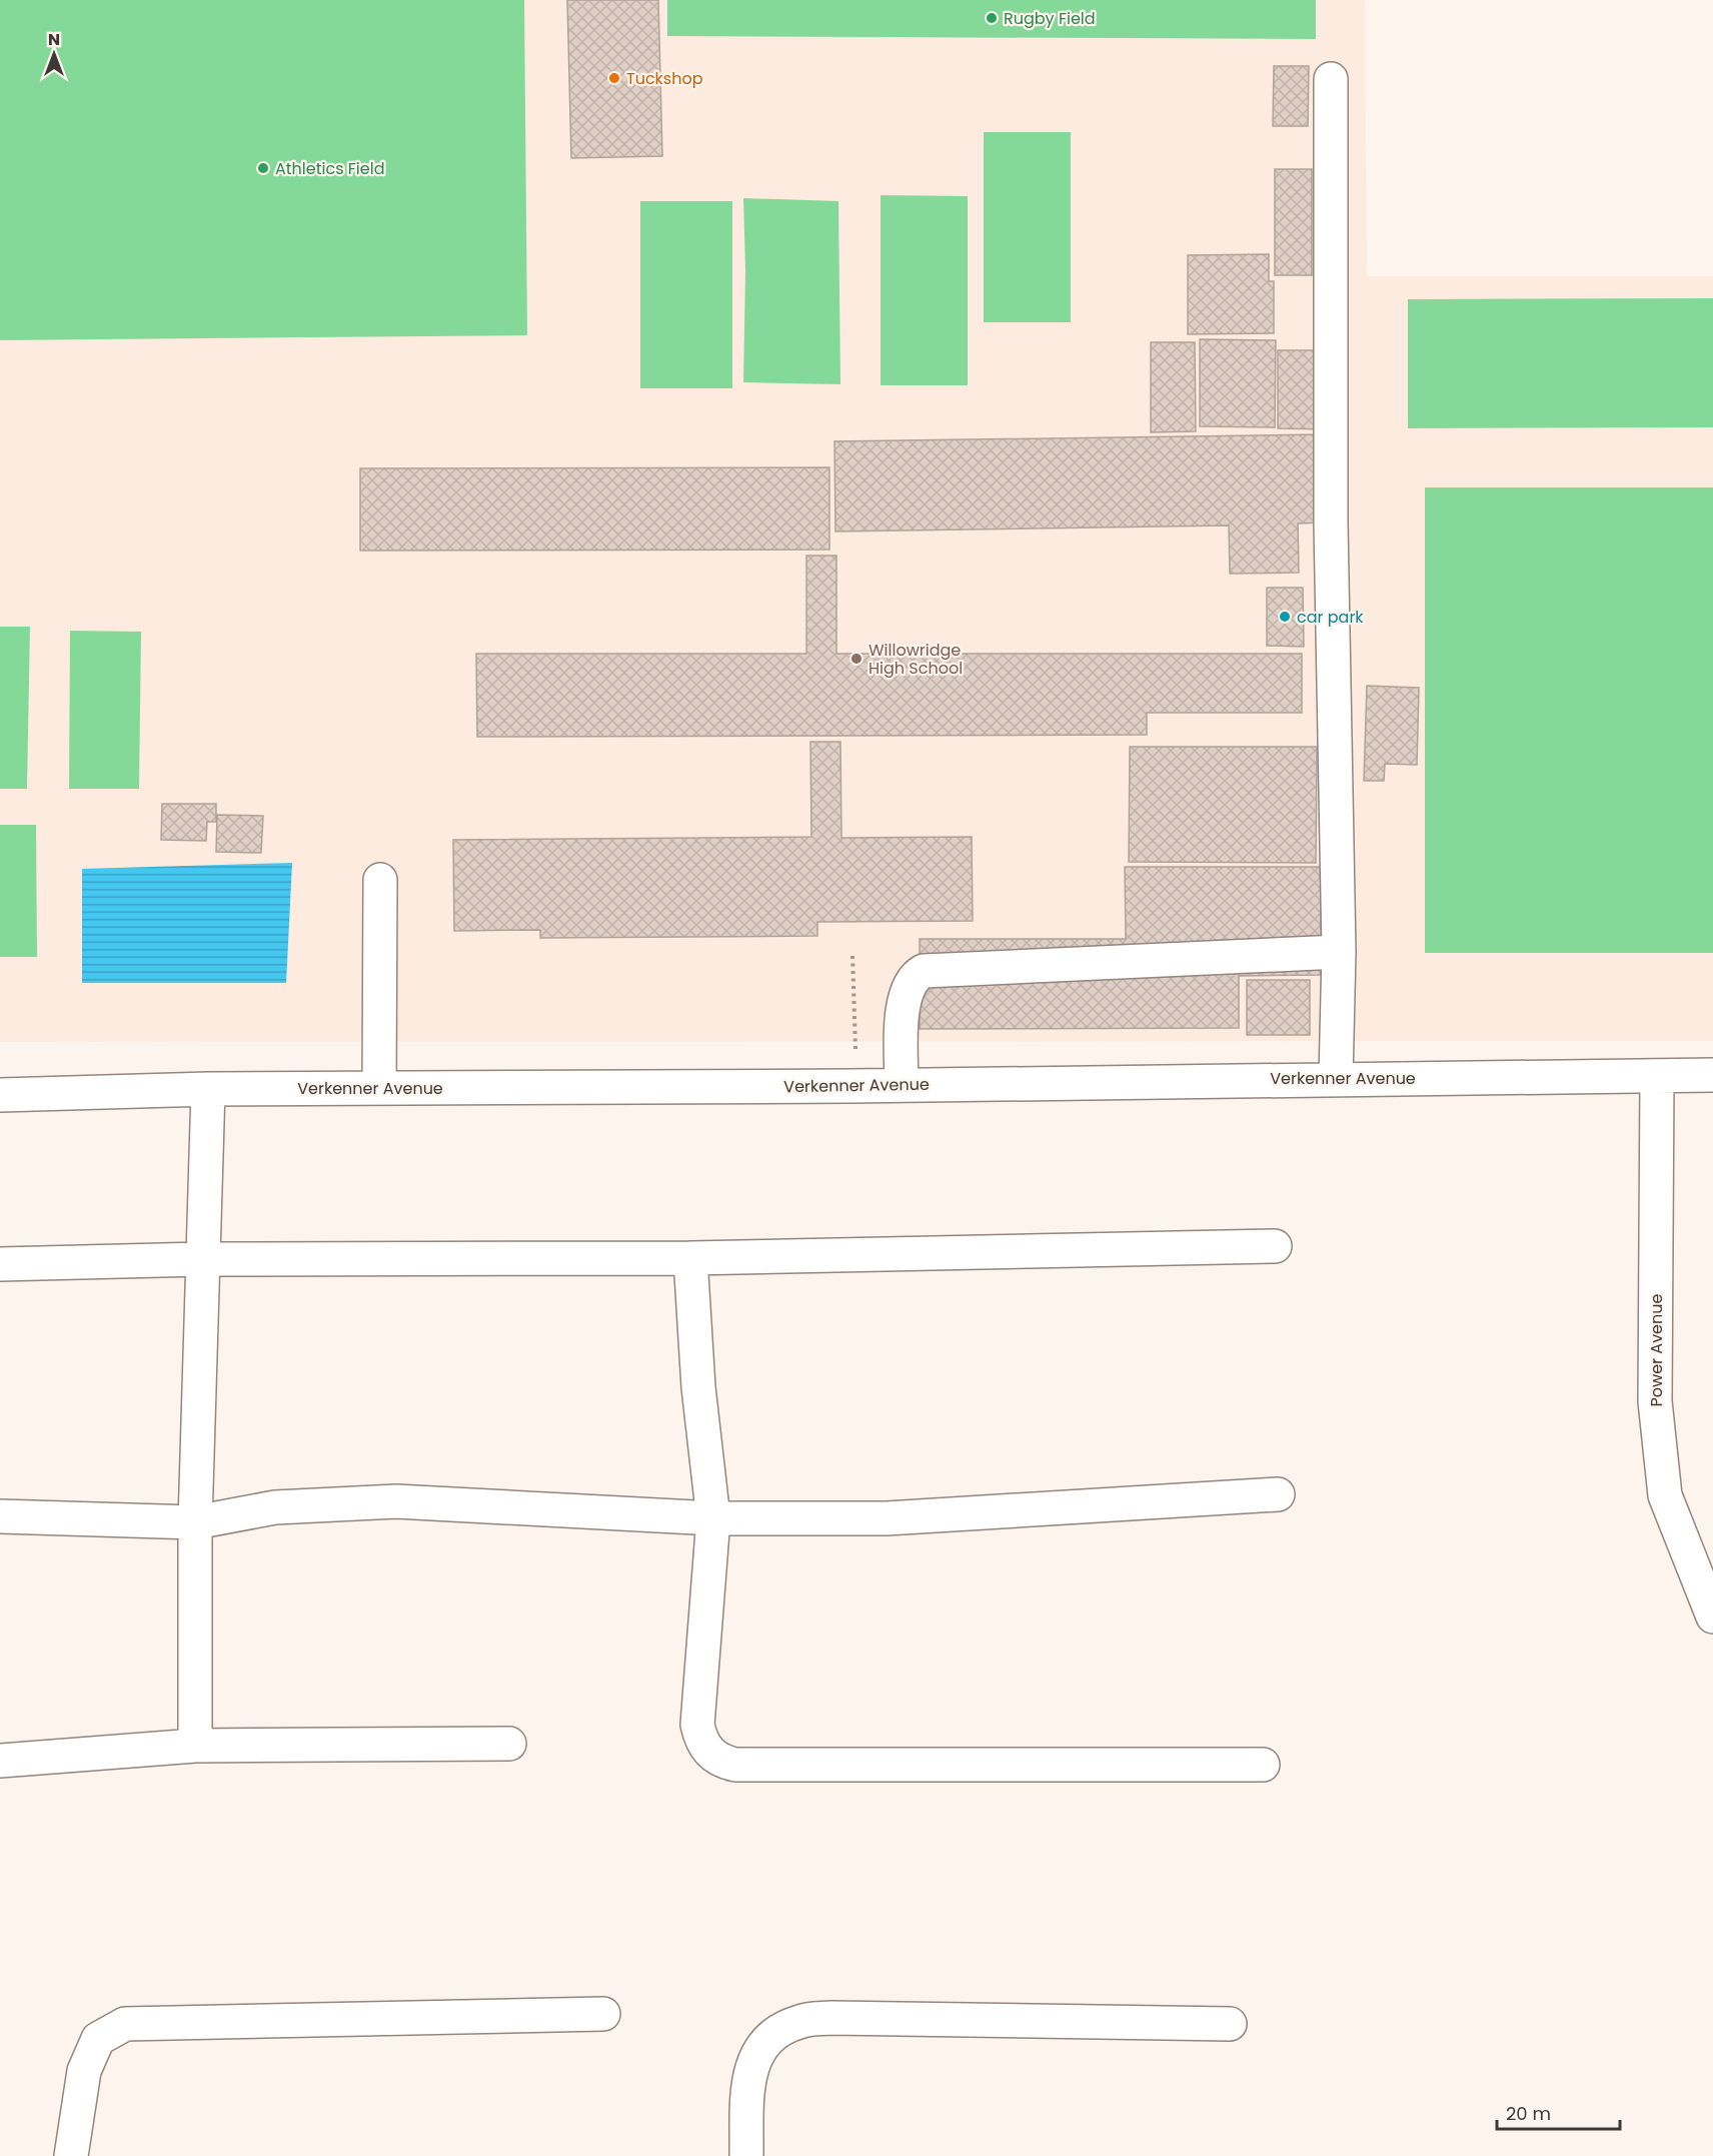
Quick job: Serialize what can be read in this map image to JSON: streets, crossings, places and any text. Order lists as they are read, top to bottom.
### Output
{
  "streets": {
    "street": ["Verkenner Avenue", "Power Avenue"]
  },
  "crossings": [
    ["Verkenner Avenue", "Power Avenue"]
  ],
  "places": [
    "Rugby Field",
    "Tuckshop",
    "Athletics Field",
    "car park",
    "Willowridge High School"
  ],
  "scale_bar": "20 m",
  "north": "top"
}
